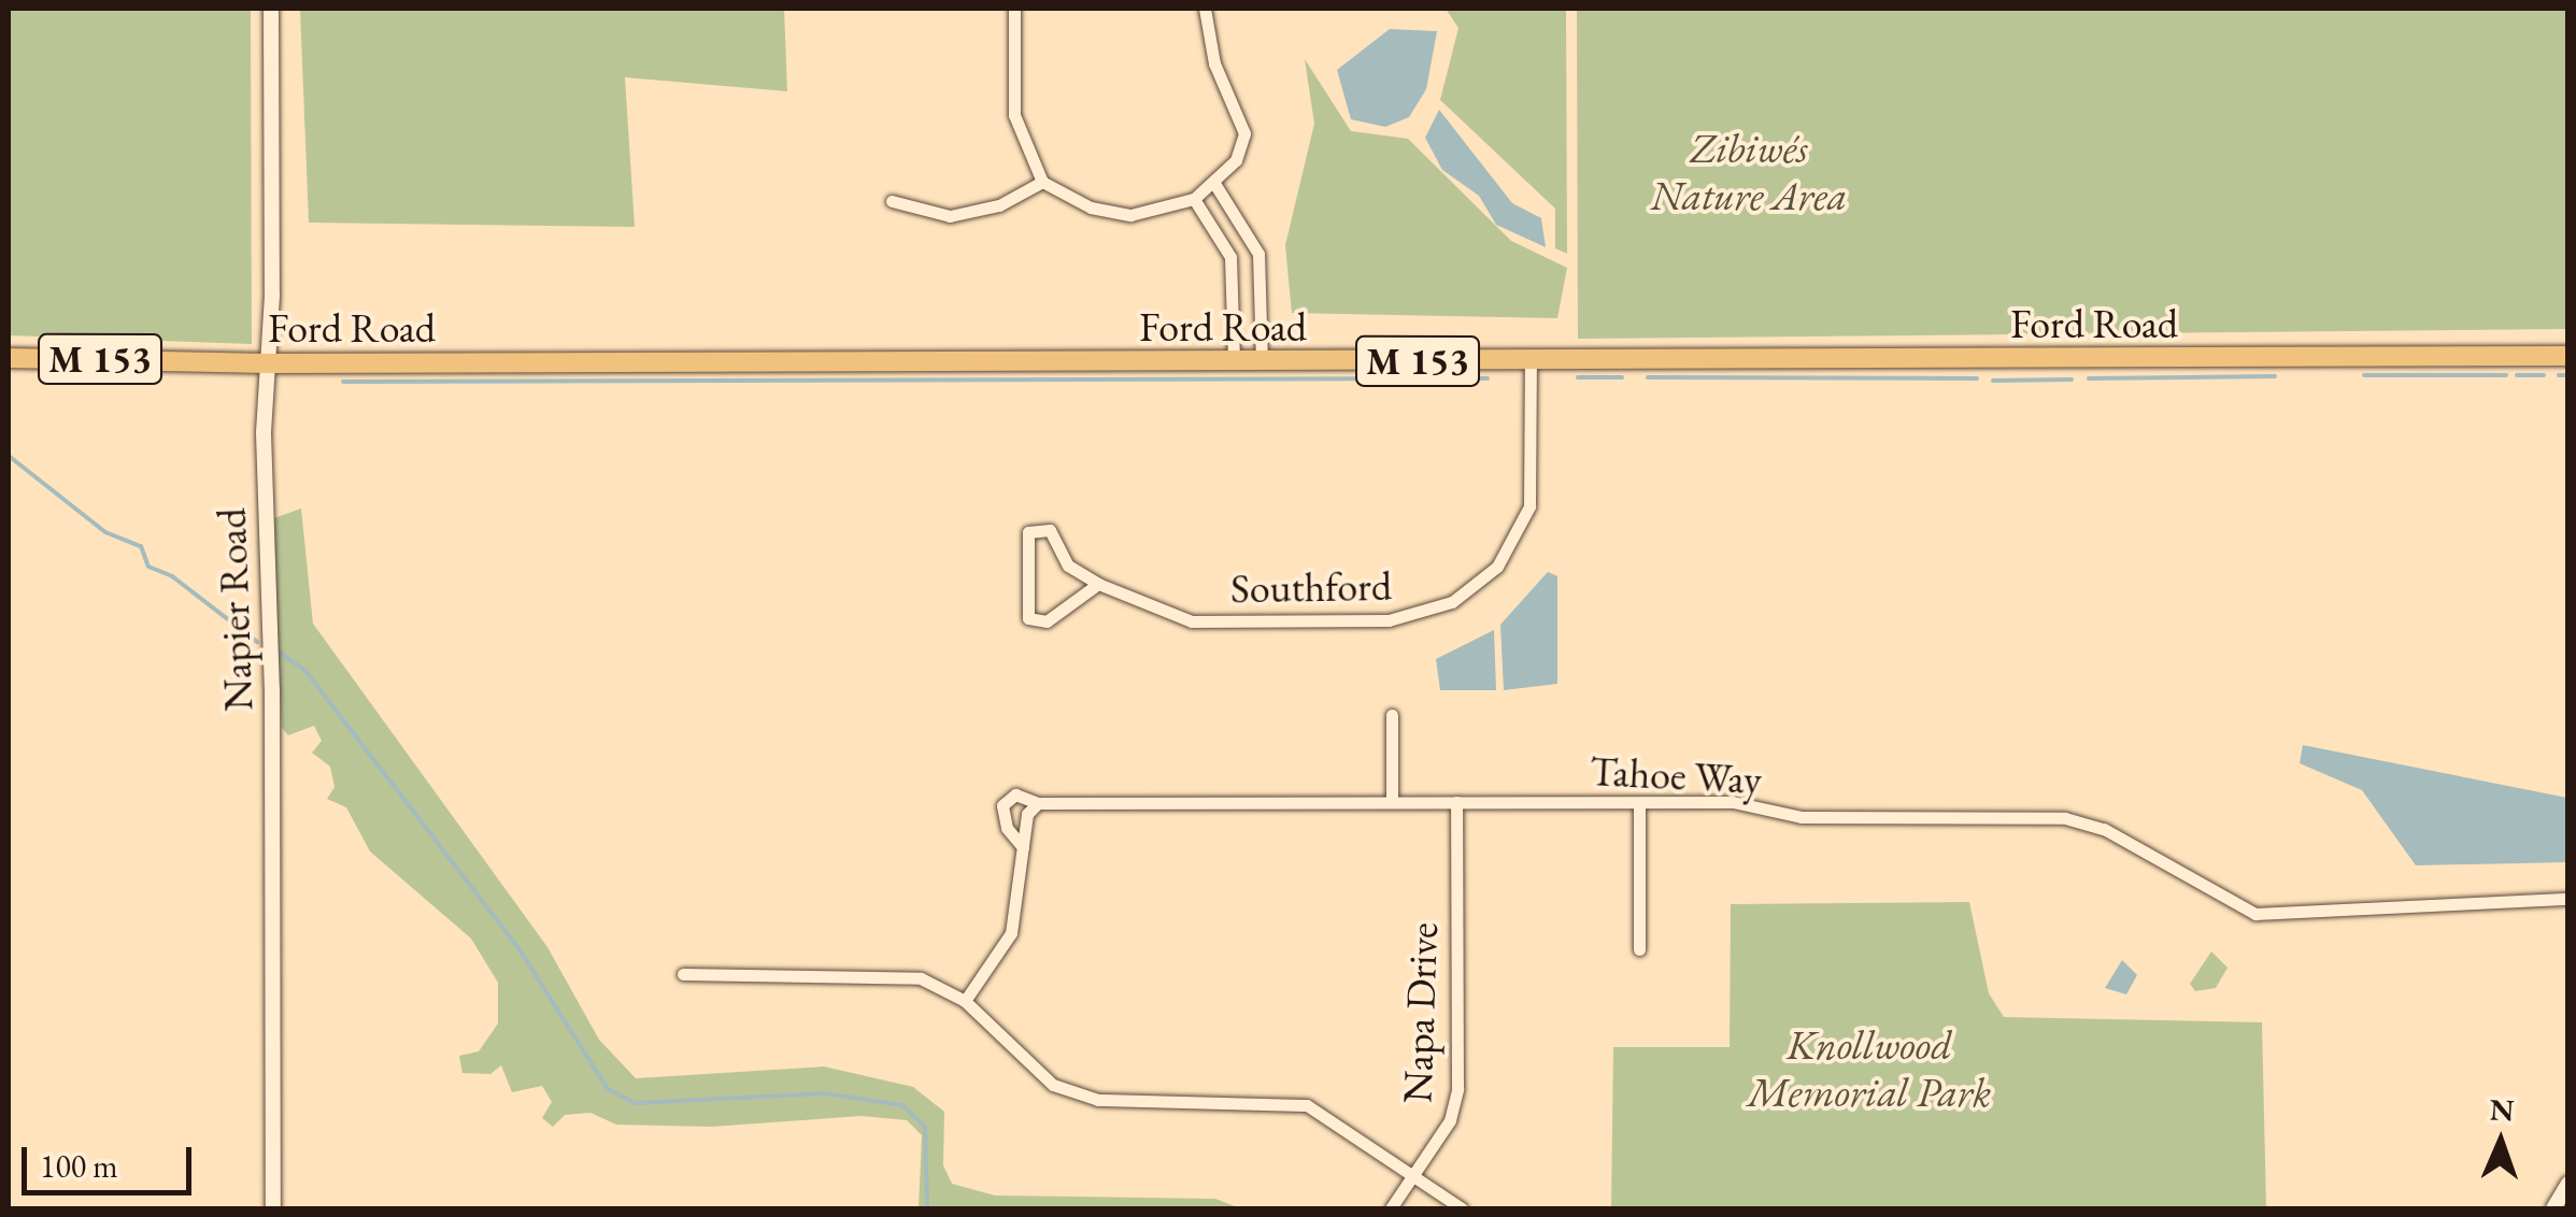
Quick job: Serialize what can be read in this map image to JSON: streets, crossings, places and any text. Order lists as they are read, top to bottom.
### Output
{
  "streets": {
    "main road": ["Ford Road", "M 153"],
    "street": [
      "Southford",
      "Napier Road",
      "Tahoe Way",
      "Napa Drive"
    ]
  },
  "crossings": [
    ["Ford Road", "Southford"],
    ["Ford Road", "Napier Road"],
    ["Tahoe Way", "Napa Drive"]
  ],
  "parks": ["Zibiwés Nature Area", "Knollwood Memorial Park"],
  "scale_bar": "100 m",
  "north": "top"
}
